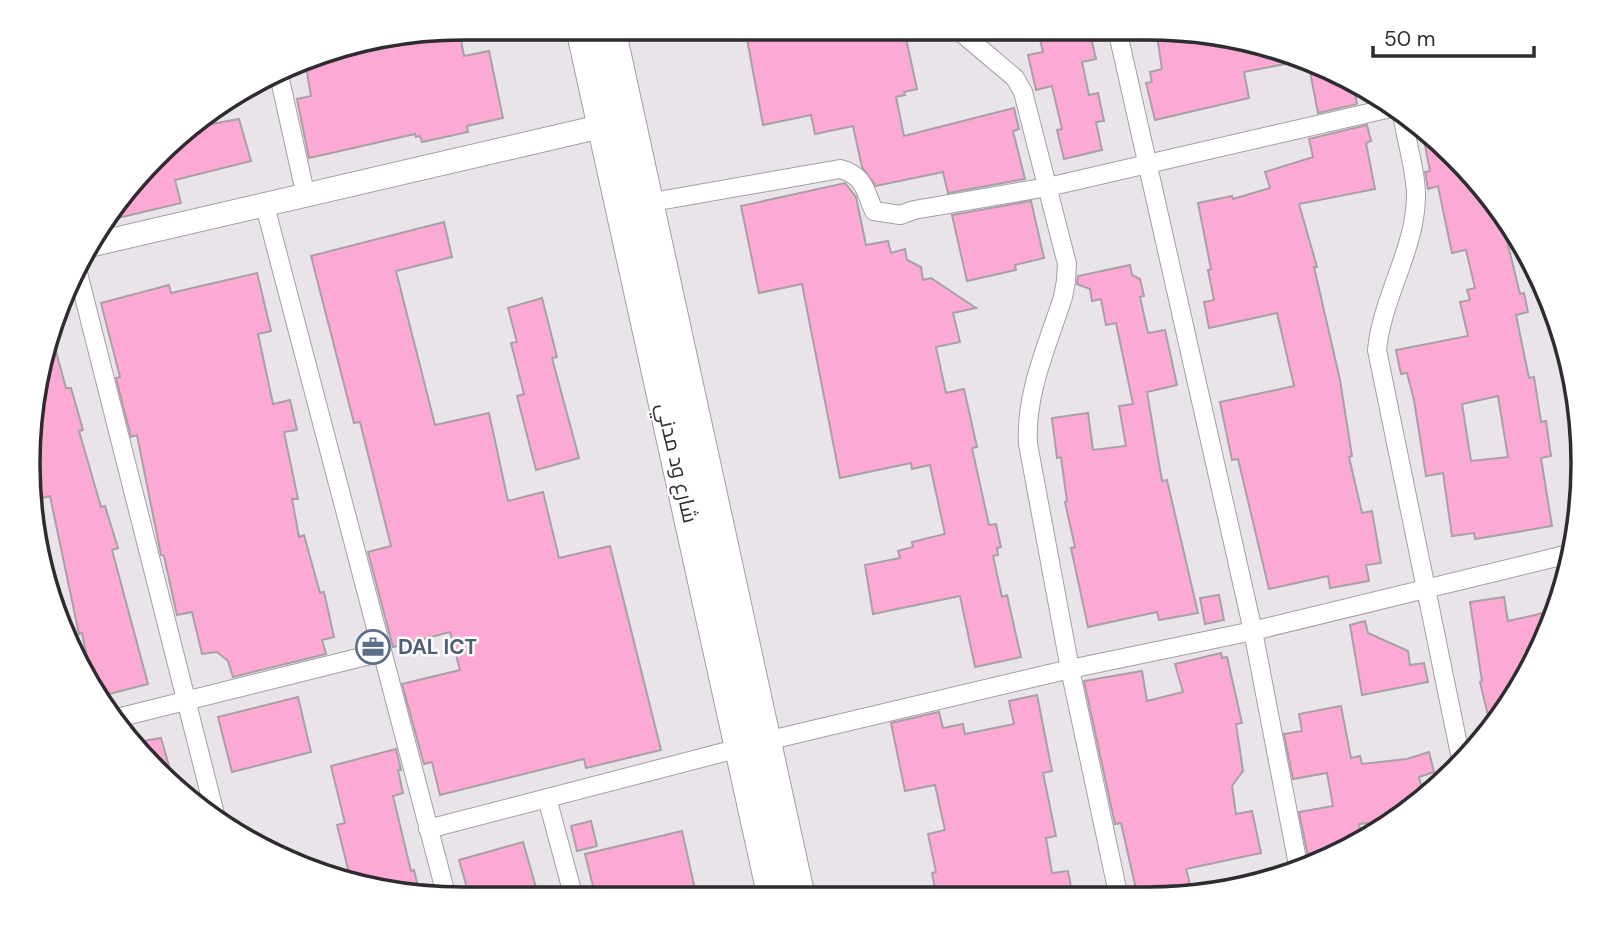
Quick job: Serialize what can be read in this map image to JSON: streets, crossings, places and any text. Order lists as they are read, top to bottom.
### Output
{
  "streets": {
    "highway": ["شارع ود مدني"]
  },
  "places": {
    "office": ["DAL ICT"]
  },
  "scale_bar": "50 m"
}
